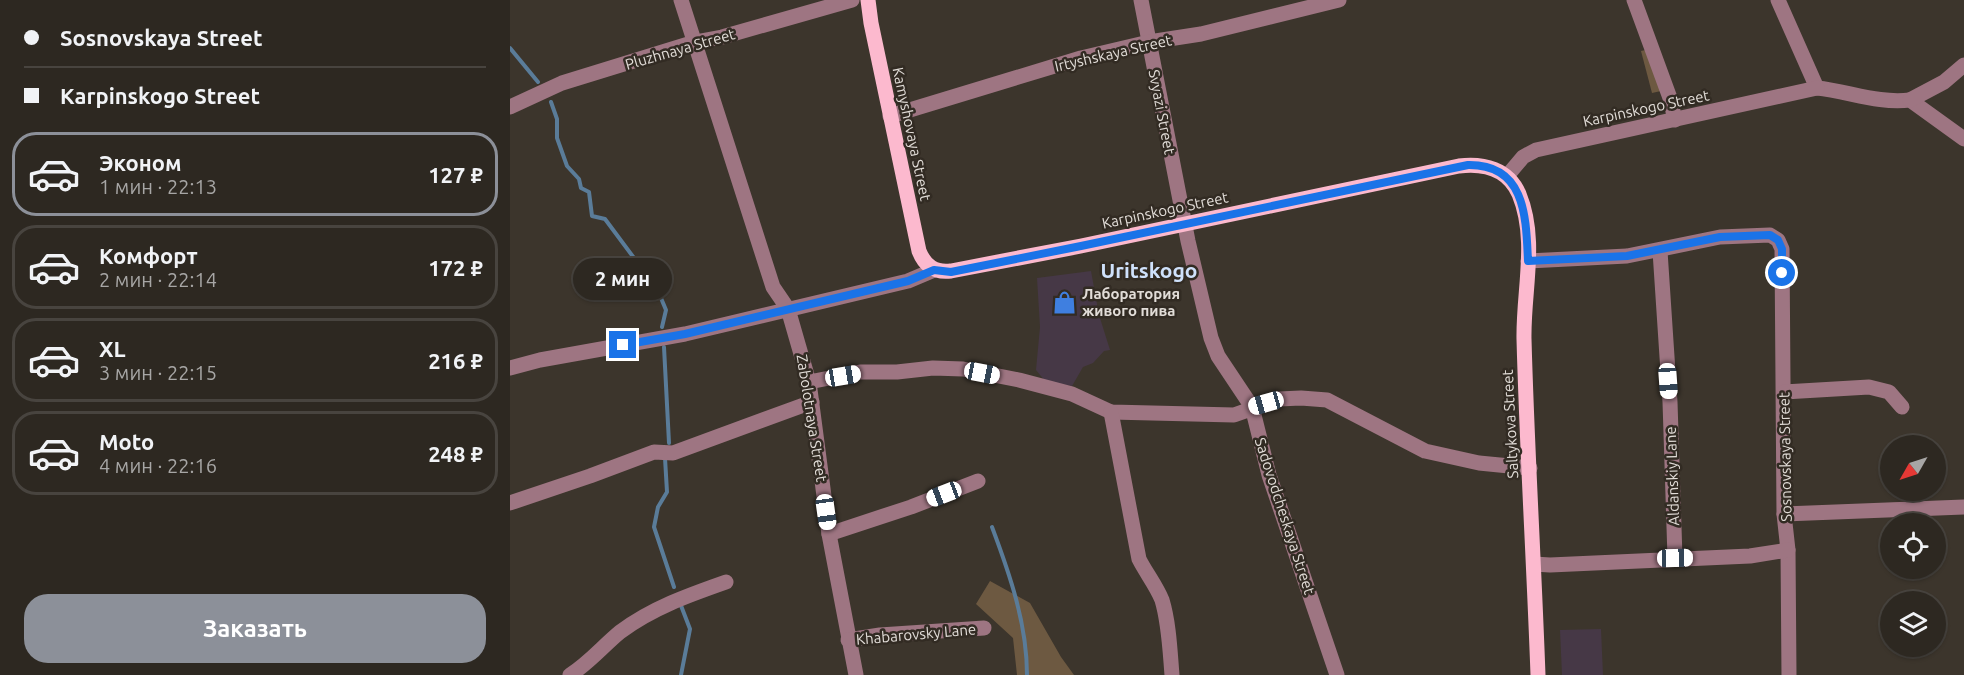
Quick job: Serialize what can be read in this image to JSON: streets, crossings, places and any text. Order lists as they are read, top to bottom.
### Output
{
  "streets": {
    "main road": ["Karpinskogo Street", "Kamyshovaya Street", "Saltykova Street"],
    "street": [
      "Pluzhnaya Street",
      "Irtyshskaya Street",
      "Svyazi Street",
      "Zabolotnaya Street",
      "Sosnovskaya Street",
      "Aldanskiy Lane",
      "Sadovodcheskaya Street",
      "Khabarovsky Lane"
    ]
  },
  "crossings": [
    ["Pluzhnaya Street", "Zabolotnaya Street"],
    ["Irtyshskaya Street", "Svyazi Street"],
    ["Irtyshskaya Street", "Kamyshovaya Street"],
    ["Karpinskogo Street", "Svyazi Street"],
    ["Karpinskogo Street", "Kamyshovaya Street"],
    ["Karpinskogo Street", "Zabolotnaya Street"],
    ["Karpinskogo Street", "Saltykova Street"],
    ["Karpinskogo Street", "Sadovodcheskaya Street"],
    ["Svyazi Street", "Sadovodcheskaya Street"],
    ["Zabolotnaya Street", "Khabarovsky Lane"],
    ["Sosnovskaya Street", "Aldanskiy Lane"]
  ],
  "districts": ["Uritskogo"],
  "places": {
    "shop": ["Лаборатория живого пива"]
  },
  "north": "bottom left",
  "page": {
    "banner": ["Sosnovskaya Street", "Karpinskogo Street"],
    "list": [
      {
        "name": "Эконом",
        "note": "1 мин · 22:13",
        "value": "127 ₽"
      },
      {
        "name": "Комфорт",
        "note": "2 мин · 22:14",
        "value": "172 ₽"
      },
      {
        "name": "XL",
        "note": "3 мин · 22:15",
        "value": "216 ₽"
      },
      {
        "name": "Moto",
        "note": "4 мин · 22:16",
        "value": "248 ₽"
      }
    ],
    "bubble": "2 мин",
    "buttons": "Заказать"
  }
}
